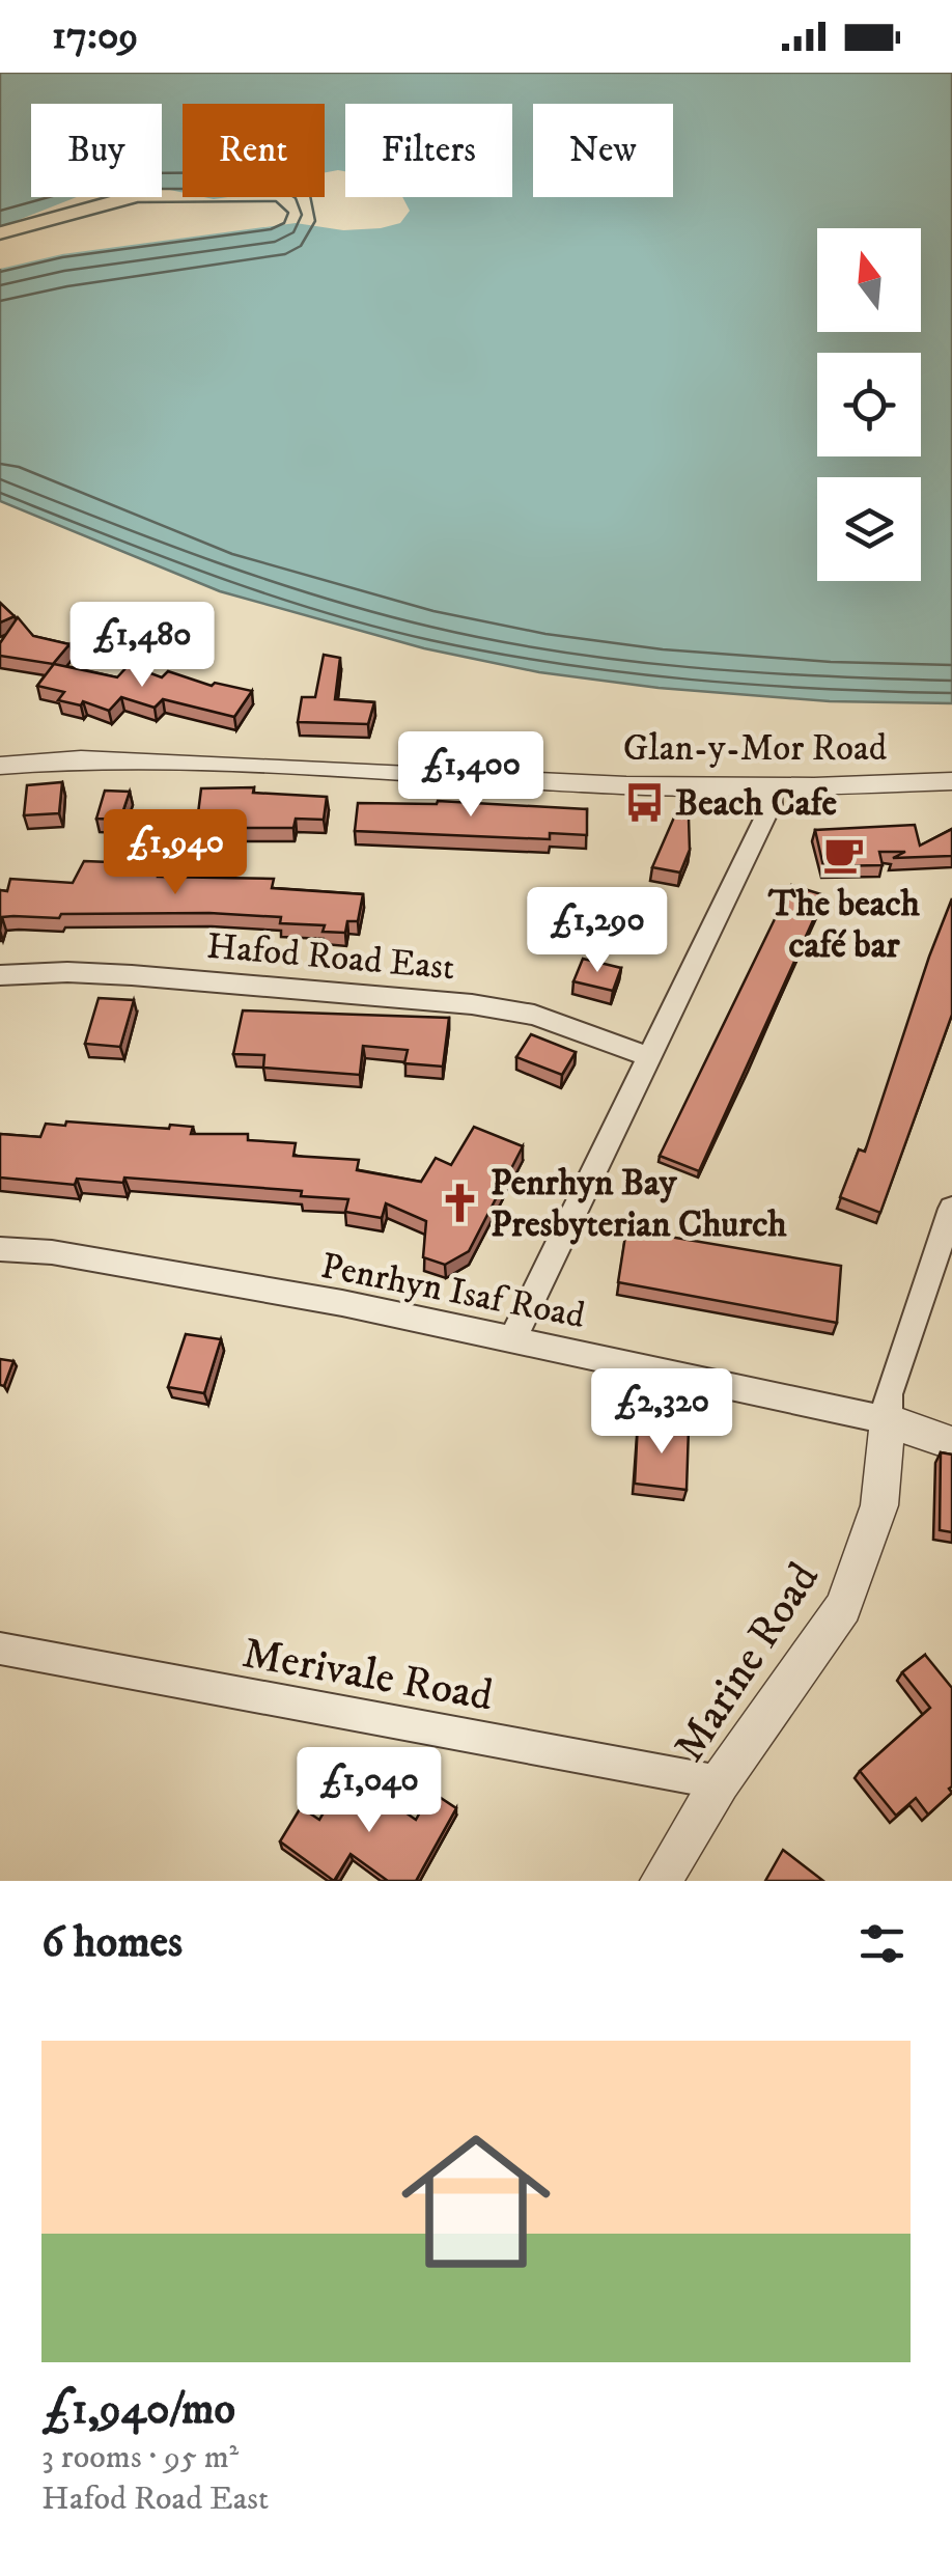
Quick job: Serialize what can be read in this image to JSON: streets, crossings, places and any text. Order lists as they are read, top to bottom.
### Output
{
  "streets": {
    "street": [
      "Glan-y-Mor Road",
      "Hafod Road East",
      "Penrhyn Isaf Road",
      "Marine Road",
      "Merivale Road"
    ]
  },
  "crossings": [
    ["Penrhyn Isaf Road", "Marine Road"],
    ["Marine Road", "Merivale Road"]
  ],
  "places": {
    "bus stop": ["Beach Cafe"],
    "cafe": ["The beach café bar"],
    "church": ["Penrhyn Bay Presbyterian Church"]
  },
  "north": "top",
  "page": {
    "status": "17:09",
    "chip": [
      "Buy",
      "Rent",
      "Filters",
      "New"
    ],
    "price": [
      "£1,480",
      "£1,400",
      "£1,940",
      "£1,290",
      "£2,320",
      "£1,040"
    ],
    "heading": "6 homes",
    "list": [
      {
        "name": "£1,940/mo",
        "note": "3 rooms · 95 m² · Hafod Road East"
      }
    ]
  }
}
